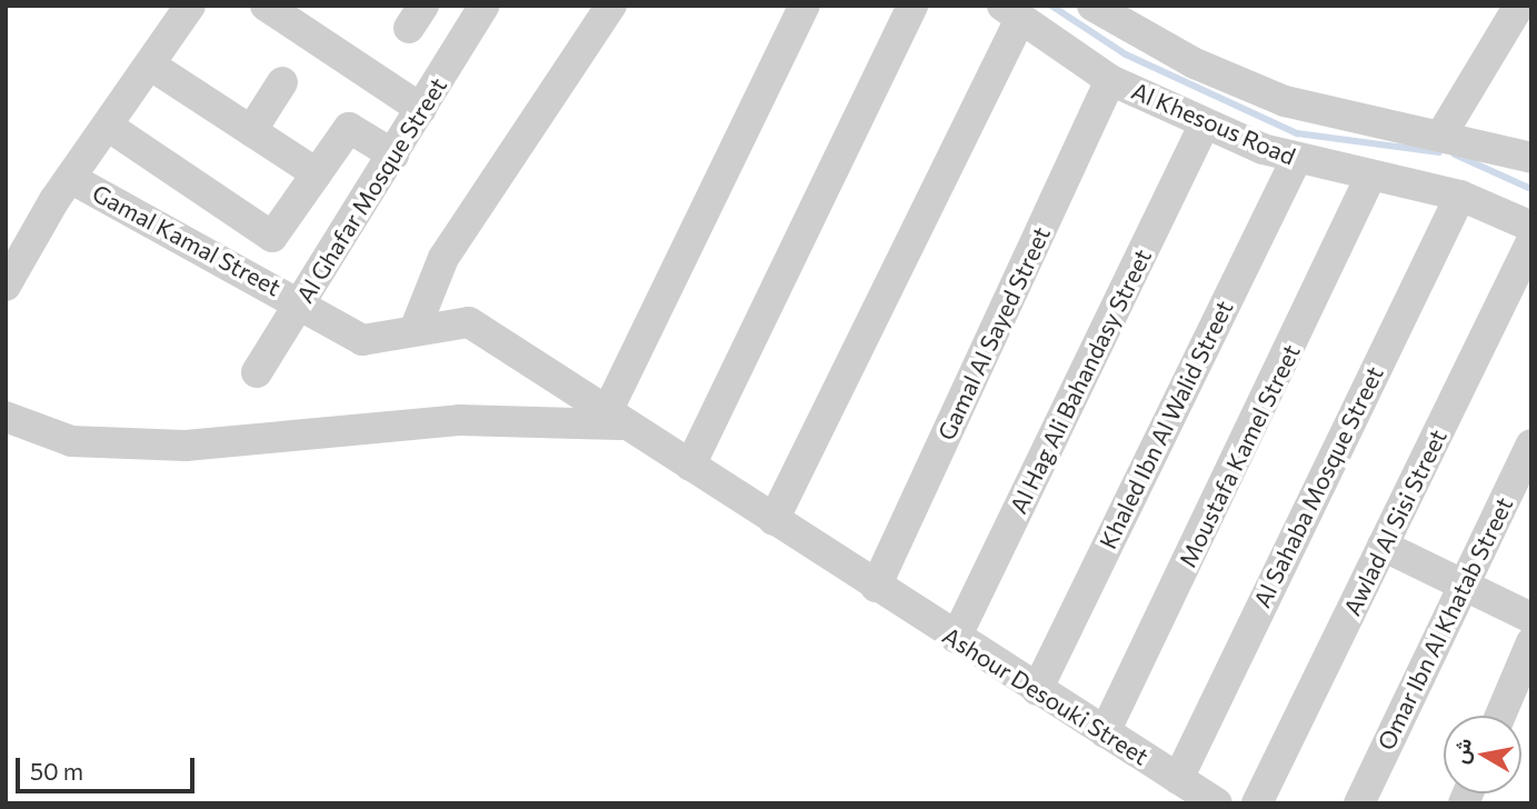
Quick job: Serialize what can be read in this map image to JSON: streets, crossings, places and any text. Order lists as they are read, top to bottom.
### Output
{
  "streets": {
    "street": [
      "Al Khesous Road",
      "Al Ghafar Mosque Street",
      "Gamal Kamal Street",
      "Gamal Al Sayed Street",
      "Al Hag Ali Bahandasy Street",
      "Khaled Ibn Al Walid Street",
      "Moustafa Kamel Street",
      "Al Sahaba Mosque Street",
      "Awlad Al Sisi Street",
      "Omar Ibn Al Khatab Street",
      "Ashour Desouki Street"
    ]
  },
  "crossings": [
    ["Al Khesous Road", "Gamal Al Sayed Street"],
    ["Al Khesous Road", "Al Hag Ali Bahandasy Street"],
    ["Al Khesous Road", "Khaled Ibn Al Walid Street"],
    ["Al Khesous Road", "Moustafa Kamel Street"],
    ["Al Khesous Road", "Al Sahaba Mosque Street"],
    ["Al Ghafar Mosque Street", "Gamal Kamal Street"],
    ["Gamal Kamal Street", "Ashour Desouki Street"],
    ["Gamal Al Sayed Street", "Ashour Desouki Street"],
    ["Al Hag Ali Bahandasy Street", "Ashour Desouki Street"],
    ["Khaled Ibn Al Walid Street", "Ashour Desouki Street"],
    ["Moustafa Kamel Street", "Ashour Desouki Street"],
    ["Al Sahaba Mosque Street", "Ashour Desouki Street"]
  ],
  "scale_bar": "50 m",
  "north": "left"
}
